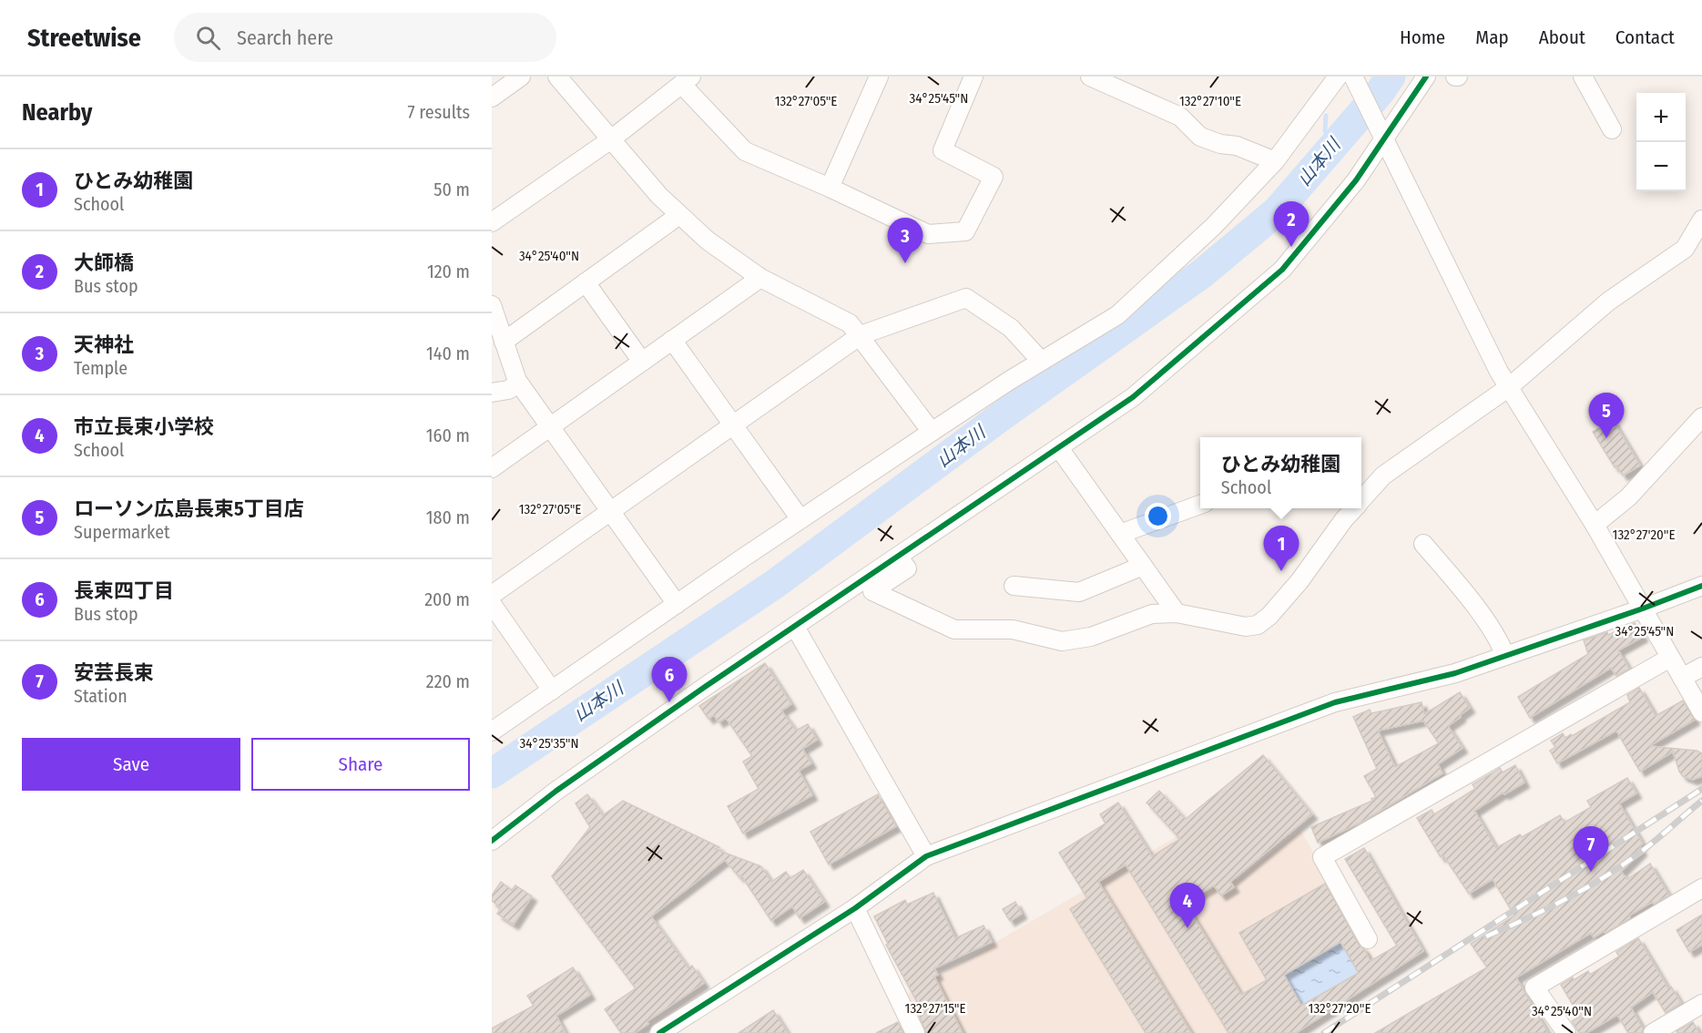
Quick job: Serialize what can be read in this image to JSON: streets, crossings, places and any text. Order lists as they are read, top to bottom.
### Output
{
  "water": ["山本川"],
  "page": {
    "header": "Streetwise",
    "search": "Search here",
    "nav": [
      "Home",
      "Map",
      "About",
      "Contact"
    ],
    "heading": ["Nearby", "7 results"],
    "map_buttons": ["+", "−"],
    "list": [
      {
        "mark": "1",
        "name": "ひとみ幼稚園",
        "note": "School",
        "value": "50 m"
      },
      {
        "mark": "2",
        "name": "大師橋",
        "note": "Bus stop",
        "value": "120 m"
      },
      {
        "mark": "3",
        "name": "天神社",
        "note": "Temple",
        "value": "140 m"
      },
      {
        "mark": "4",
        "name": "市立長束小学校",
        "note": "School",
        "value": "160 m"
      },
      {
        "mark": "5",
        "name": "ローソン広島長束5丁目店",
        "note": "Supermarket",
        "value": "180 m"
      },
      {
        "mark": "6",
        "name": "長束四丁目",
        "note": "Bus stop",
        "value": "200 m"
      },
      {
        "mark": "7",
        "name": "安芸長束",
        "note": "Station",
        "value": "220 m"
      }
    ],
    "pins": [
      "2",
      "3",
      "5",
      "1",
      "6",
      "7",
      "4"
    ],
    "popup": ["ひとみ幼稚園", "School"],
    "buttons": ["Save", "Share"]
  },
  "coordinates": [
    "34°25'45\"N",
    "132°27'05\"E",
    "132°27'10\"E",
    "34°25'40\"N",
    "132°27'20\"E",
    "34°25'35\"N",
    "132°27'15\"E"
  ]
}
